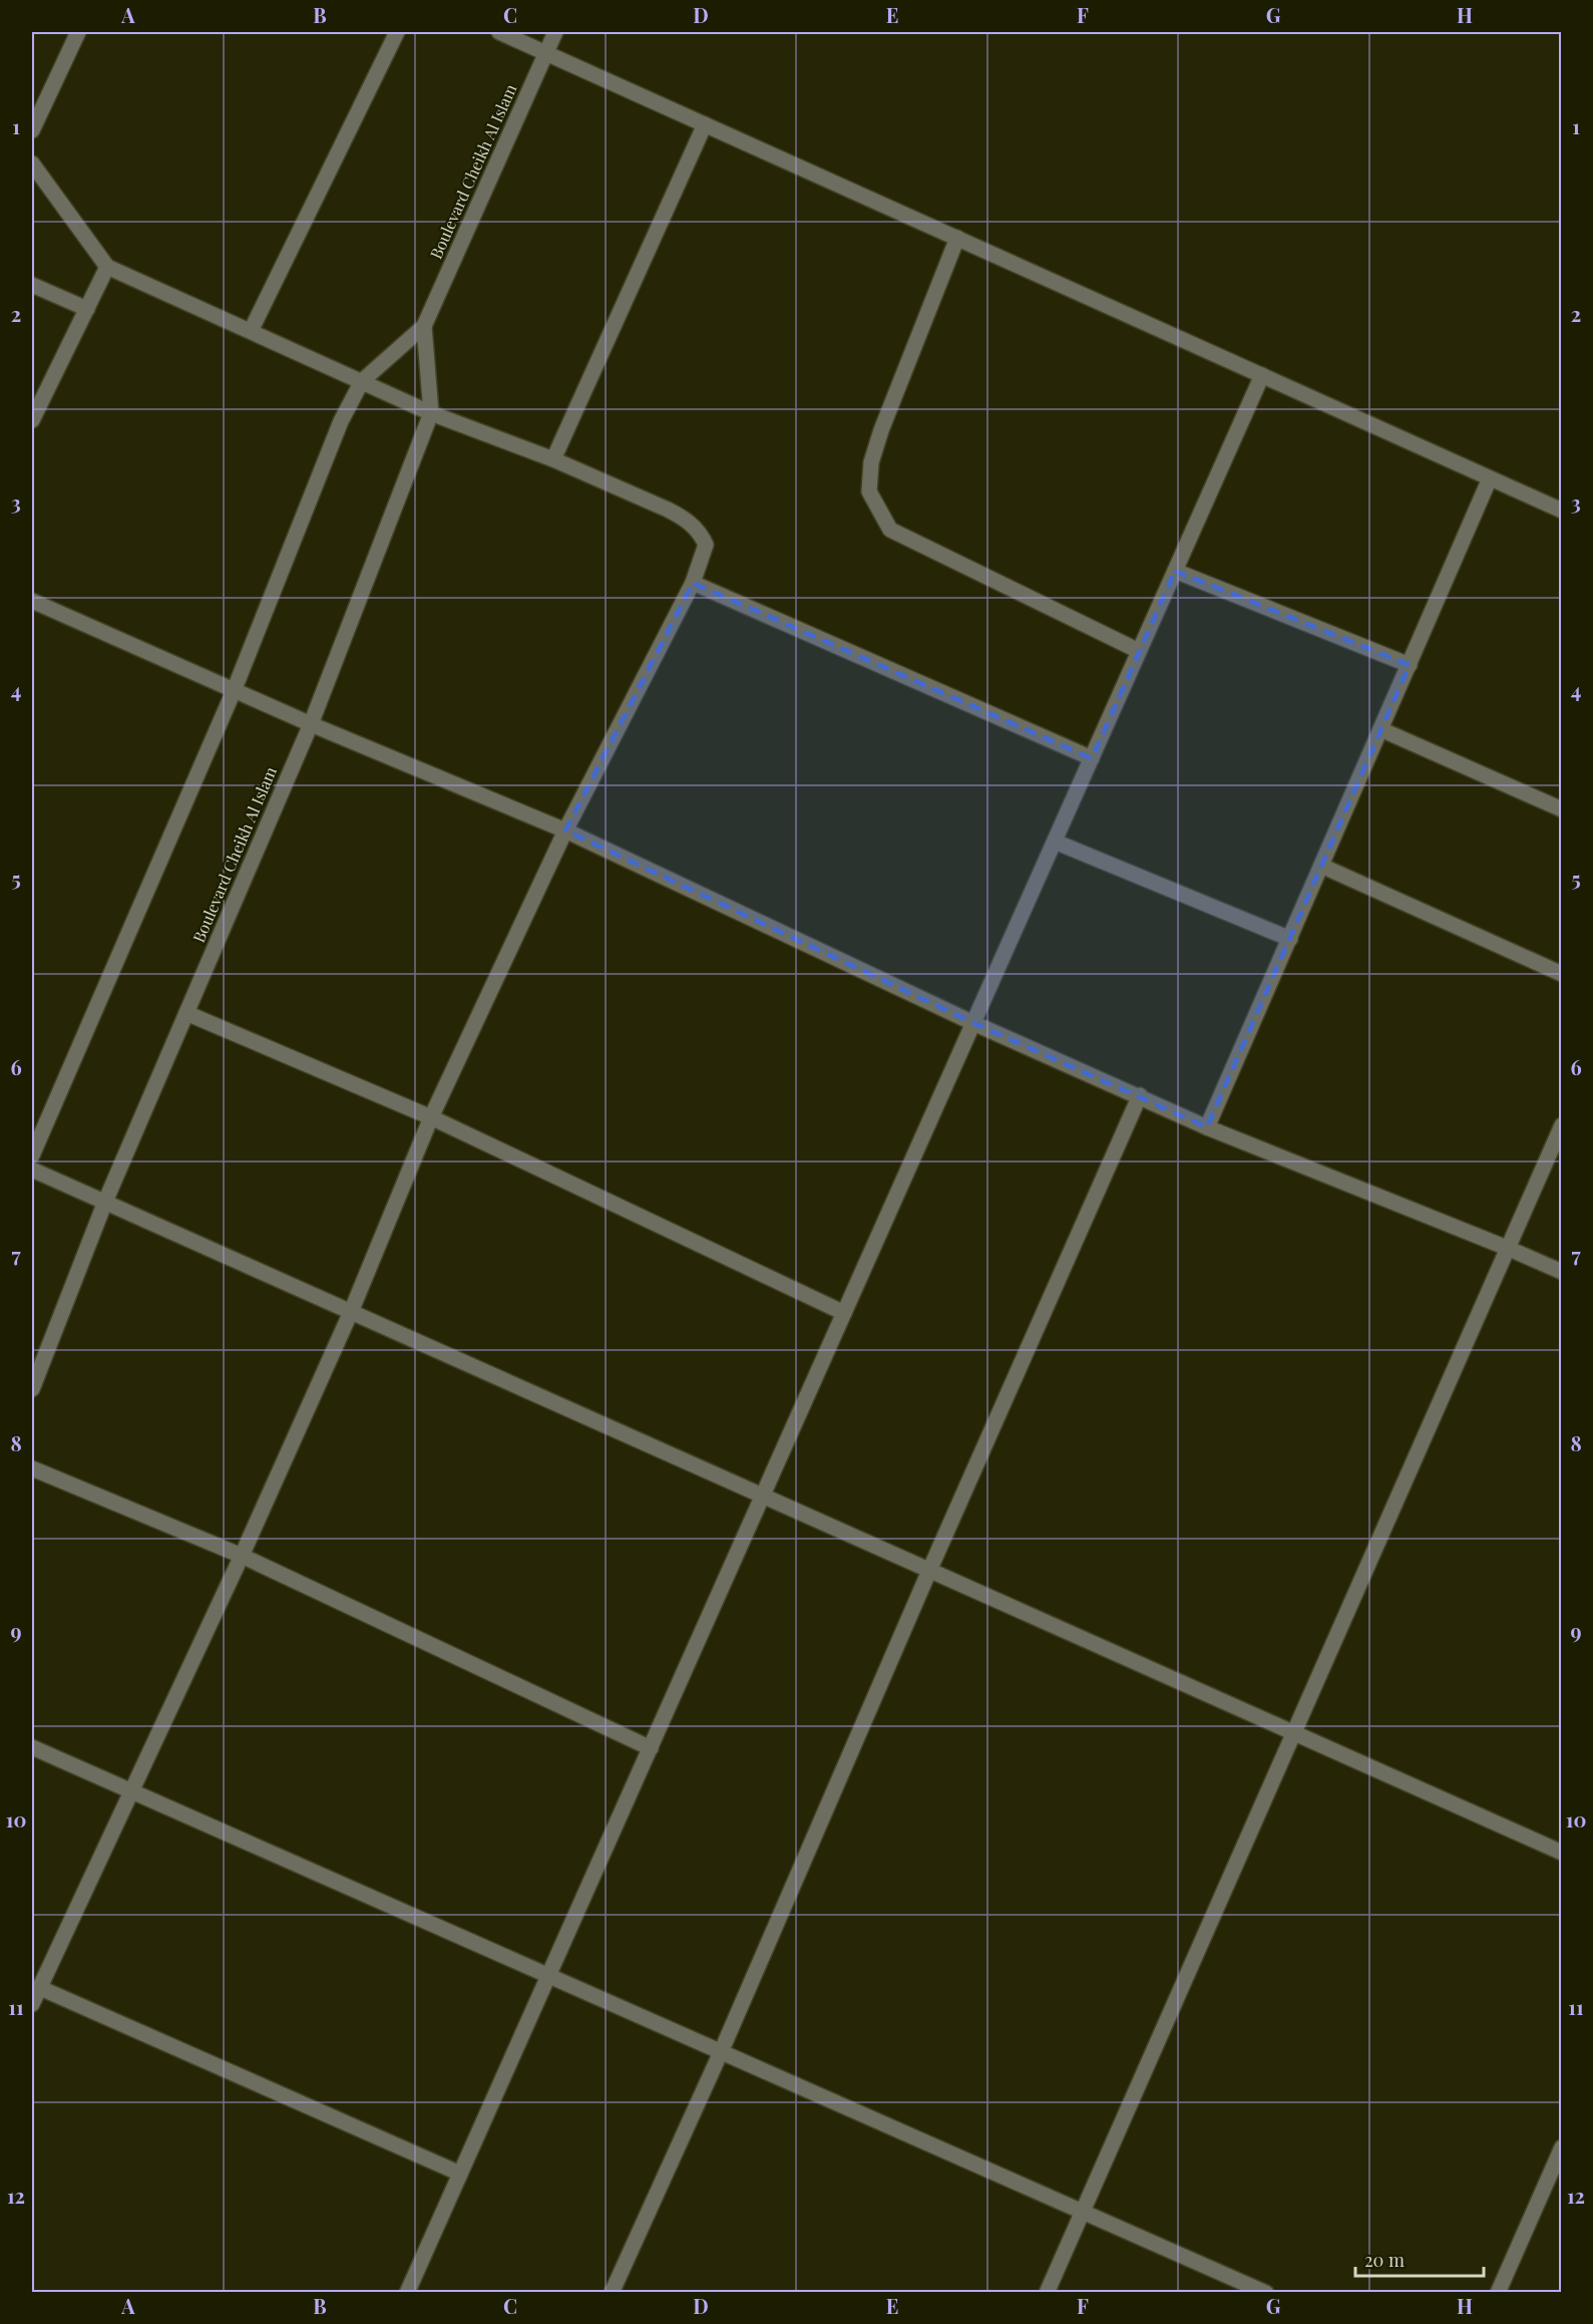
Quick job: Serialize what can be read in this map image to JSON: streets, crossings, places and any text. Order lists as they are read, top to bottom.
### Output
{
  "streets": {
    "street": ["Boulevard Cheikh Al Islam"]
  },
  "scale_bar": "20 m",
  "grid": {
    "columns": [
      "A",
      "B",
      "C",
      "D",
      "E",
      "F",
      "G",
      "H"
    ],
    "rows": [
      "1",
      "2",
      "3",
      "4",
      "5",
      "6",
      "7",
      "8",
      "9",
      "10",
      "11",
      "12"
    ]
  }
}
